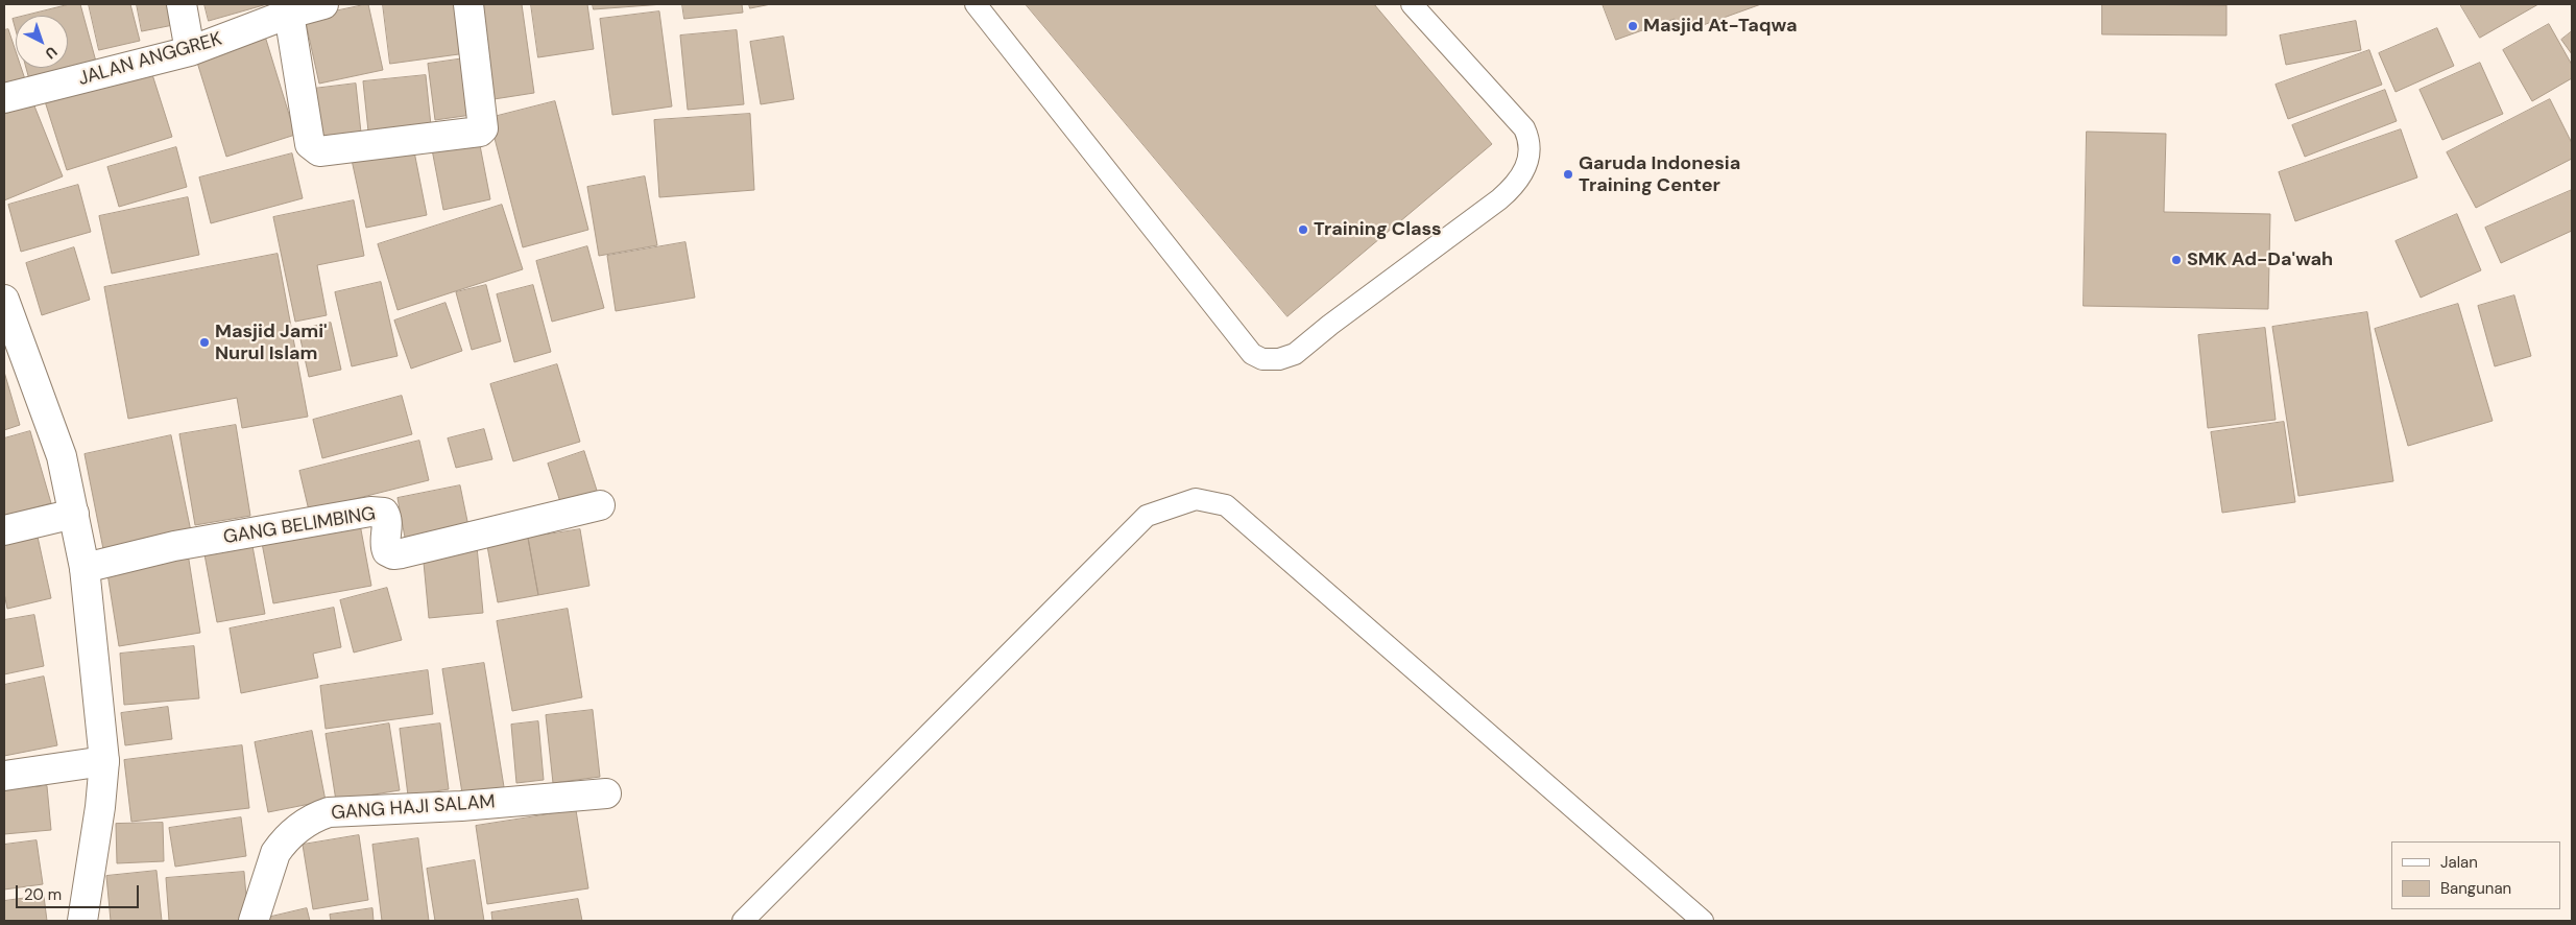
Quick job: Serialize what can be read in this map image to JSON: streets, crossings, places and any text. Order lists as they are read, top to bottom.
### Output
{
  "streets": {
    "street": ["JALAN ANGGREK", "GANG BELIMBING", "GANG HAJI SALAM"]
  },
  "places": [
    "Masjid At-Taqwa",
    "Garuda Indonesia Training Center",
    "Training Class",
    "SMK Ad-Da'wah",
    "Masjid Jami' Nurul Islam"
  ],
  "legend": ["Jalan", "Bangunan"],
  "scale_bar": "20 m",
  "north": "bottom right"
}
